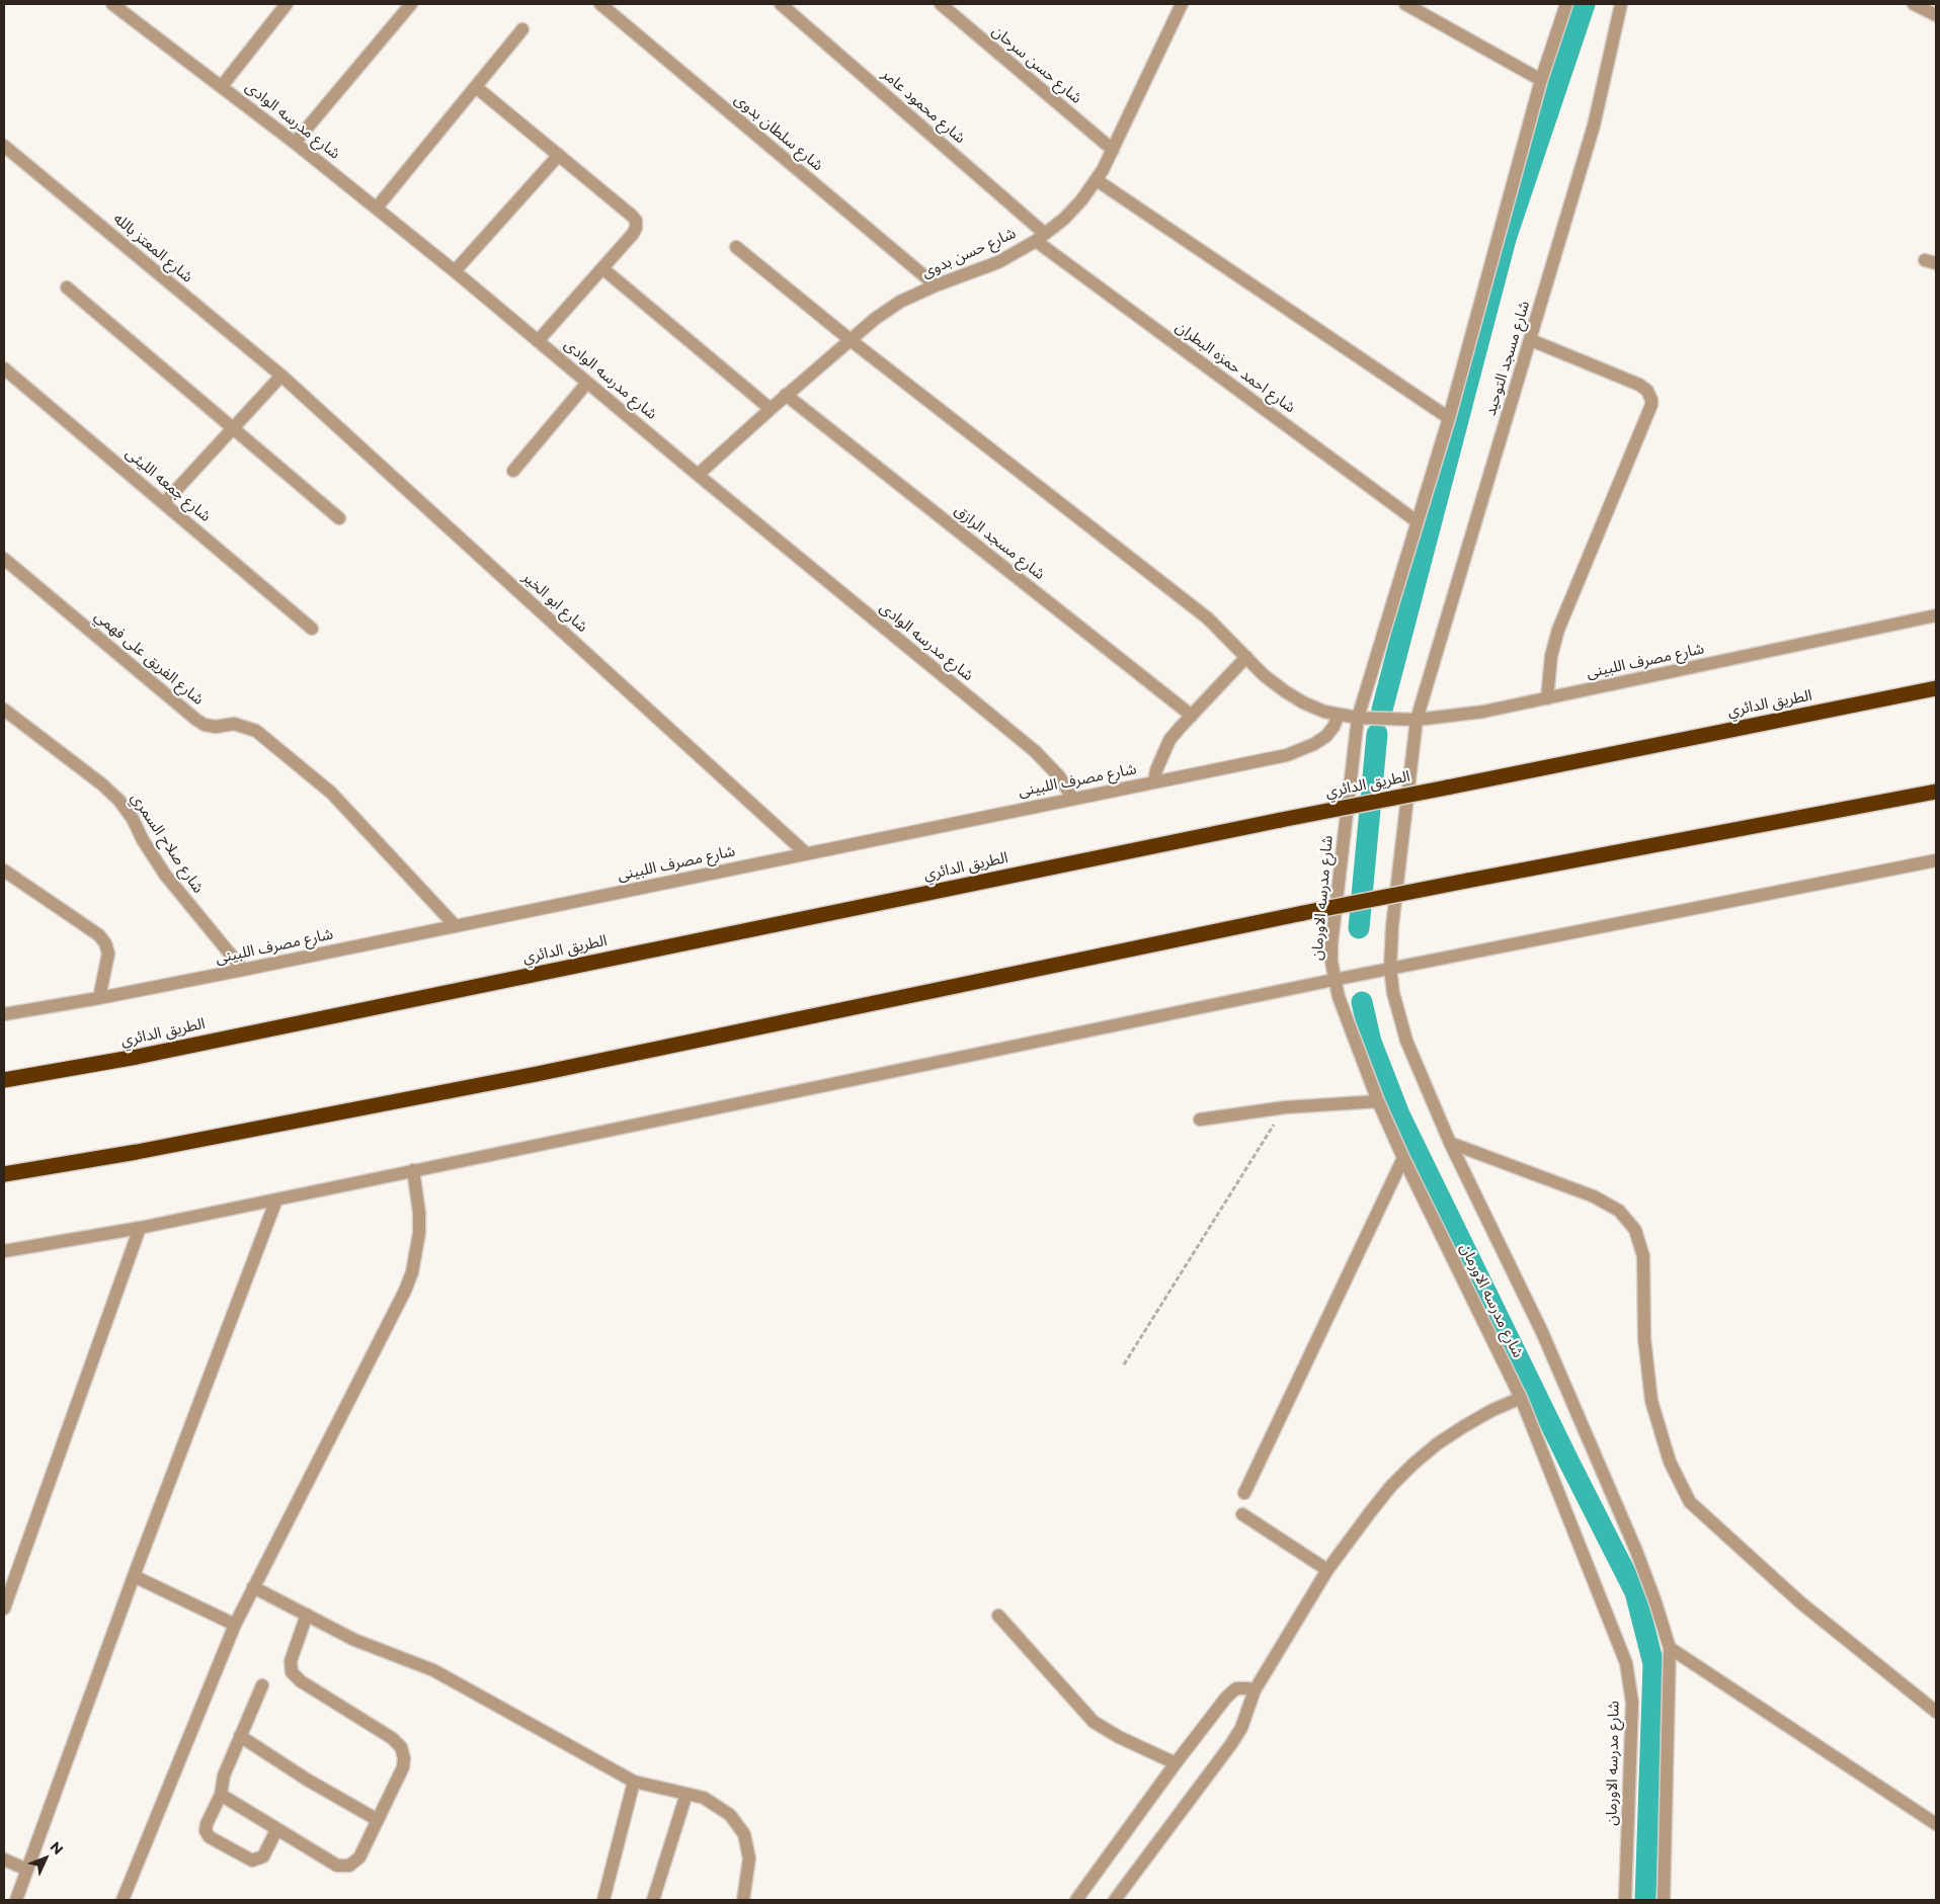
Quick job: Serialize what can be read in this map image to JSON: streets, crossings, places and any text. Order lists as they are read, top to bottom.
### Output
{
  "streets": {
    "highway": ["الطريق الدائري"],
    "street": [
      "شارع حسن سرحان",
      "شارع محمود عامر",
      "شارع مدرسه الوادى",
      "شارع سلطان بدوى",
      "شارع المعتز بالله",
      "شارع حسن بدوى",
      "شارع مسجد التوحيد",
      "شارع احمد حمزه البطران",
      "شارع جمعه الليثى",
      "شارع مسجد الرازق",
      "شارع ابو الخير",
      "شارع الفريق على فهمي",
      "شارع مصرف اللبينى",
      "شارع صلاح السمري",
      "شارع مدرسه الاورمان"
    ]
  },
  "crossings": [
    ["شارع حسن سرحان", "شارع حسن بدوى"],
    ["شارع محمود عامر", "شارع حسن بدوى"],
    ["شارع محمود عامر", "شارع احمد حمزه البطران"],
    ["شارع مدرسه الوادى", "شارع حسن بدوى"],
    ["شارع مدرسه الوادى", "شارع مصرف اللبينى"],
    ["شارع سلطان بدوى", "شارع حسن بدوى"],
    ["شارع المعتز بالله", "شارع ابو الخير"],
    ["شارع حسن بدوى", "شارع احمد حمزه البطران"],
    ["شارع حسن بدوى", "شارع مسجد الرازق"],
    ["شارع حسن بدوى", "شارع مصرف اللبينى"],
    ["شارع مسجد التوحيد", "شارع مصرف اللبينى"],
    ["شارع مسجد التوحيد", "شارع مدرسه الاورمان"],
    ["شارع ابو الخير", "شارع مصرف اللبينى"],
    ["شارع الفريق على فهمي", "شارع مصرف اللبينى"],
    ["شارع مصرف اللبينى", "شارع صلاح السمري"],
    ["شارع مصرف اللبينى", "شارع مدرسه الاورمان"]
  ],
  "north": "top right"
}
